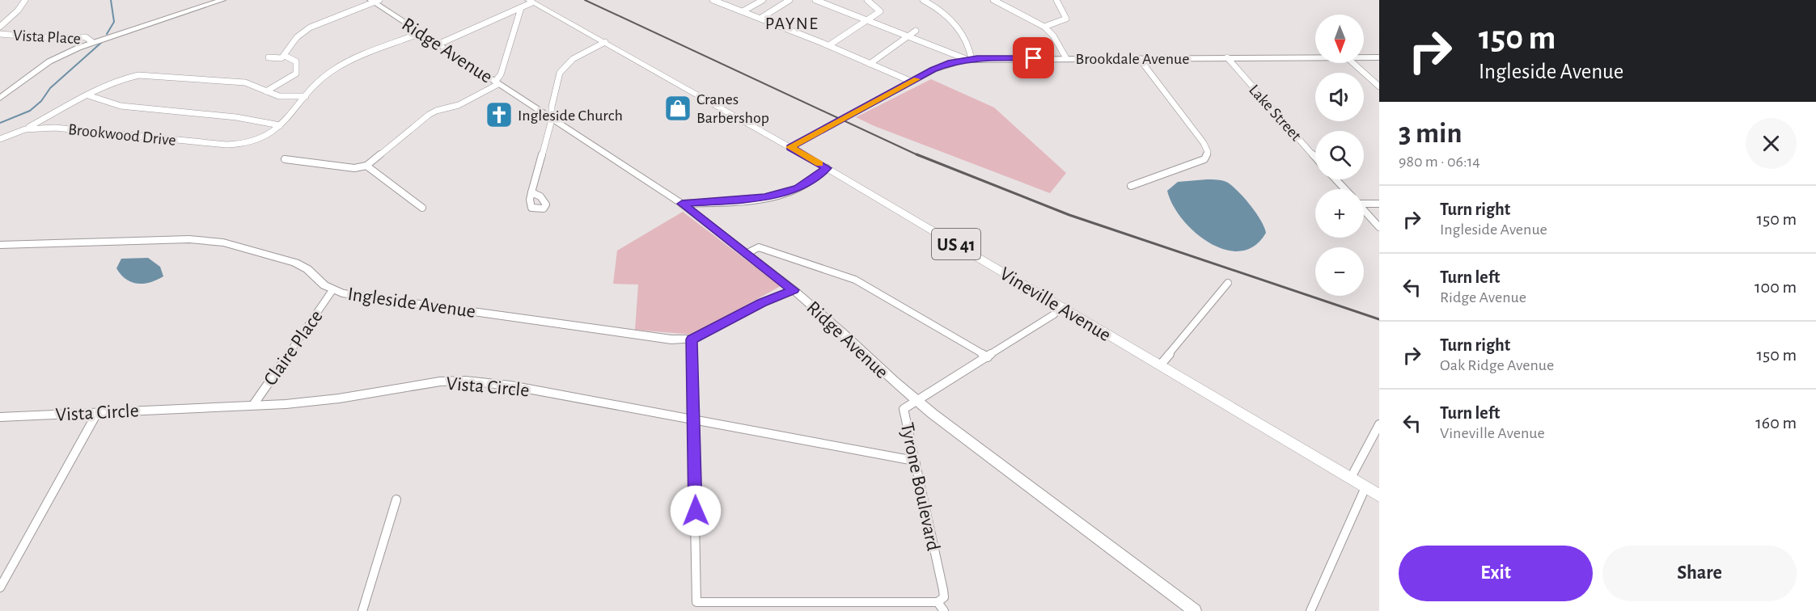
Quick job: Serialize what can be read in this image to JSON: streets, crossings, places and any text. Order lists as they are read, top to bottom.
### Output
{
  "streets": {
    "main road": ["US 41", "Vineville Avenue"],
    "street": [
      "Vista Place",
      "Ridge Avenue",
      "Brookdale Avenue",
      "Lake Street",
      "Brookwood Drive",
      "Ingleside Avenue",
      "Claire Place",
      "Vista Circle",
      "Tyrone Boulevard"
    ]
  },
  "crossings": [
    ["Ridge Avenue", "Ingleside Avenue"],
    ["Ridge Avenue", "Tyrone Boulevard"],
    ["Brookdale Avenue", "Lake Street"],
    ["Brookdale Avenue", "Vineville Avenue"],
    ["Ingleside Avenue", "Claire Place"],
    ["Vineville Avenue", "Tyrone Boulevard"],
    ["Claire Place", "Vista Circle"],
    ["Vista Circle", "Tyrone Boulevard"]
  ],
  "districts": ["PAYNE"],
  "places": {
    "shop": ["Cranes Barbershop"],
    "church": ["Ingleside Church"]
  },
  "north": "bottom",
  "page": {
    "turn": ["150 m", "Ingleside Avenue"],
    "map_buttons": ["+", "−"],
    "heading": ["3 min", "980 m · 06:14"],
    "list": [
      {
        "name": "Turn right",
        "note": "Ingleside Avenue",
        "value": "150 m"
      },
      {
        "name": "Turn left",
        "note": "Ridge Avenue",
        "value": "100 m"
      },
      {
        "name": "Turn right",
        "note": "Oak Ridge Avenue",
        "value": "150 m"
      },
      {
        "name": "Turn left",
        "note": "Vineville Avenue",
        "value": "160 m"
      }
    ],
    "buttons": ["Exit", "Share"]
  }
}
